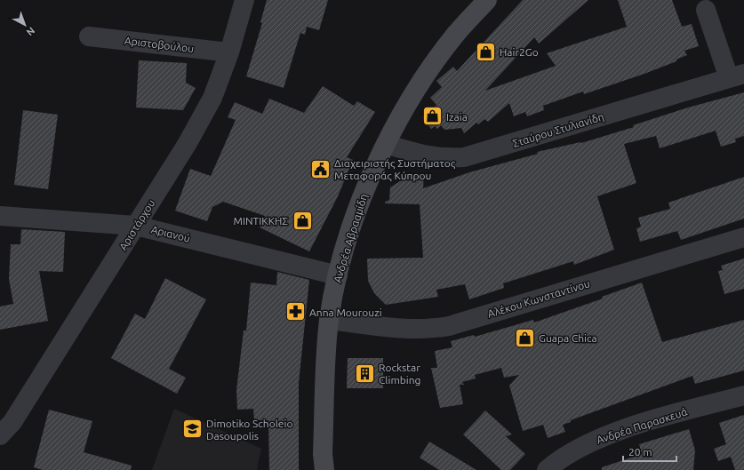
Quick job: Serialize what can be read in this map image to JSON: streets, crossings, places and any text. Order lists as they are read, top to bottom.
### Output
{
  "streets": {
    "main road": ["Ανδρέα Αβρααμίδη"],
    "street": [
      "Αριστοβούλου",
      "Σταύρου Στυλιανίδη",
      "Αριστάρχου",
      "Αριανού",
      "Αλέκου Κωνσταντίνου",
      "Ανδρέα Παρασκευά"
    ]
  },
  "crossings": [
    ["Αριστοβούλου", "Αριστάρχου"],
    ["Σταύρου Στυλιανίδη", "Ανδρέα Αβρααμίδη"],
    ["Αριστάρχου", "Αριανού"],
    ["Αριανού", "Ανδρέα Αβρααμίδη"],
    ["Ανδρέα Αβρααμίδη", "Αλέκου Κωνσταντίνου"]
  ],
  "places": {
    "shop": [
      "Hair2Go",
      "Izaia",
      "ΜΙΝΤΙΚΚΗΣ",
      "Guapa Chica"
    ],
    "public building": ["Διαχειριστής Συστήματος Μεταφοράς Κύπρου"],
    "pharmacy": ["Anna Mourouzi"],
    "building": ["Rockstar Climbing"],
    "school or university": ["Dimotiko Scholeio Dasoupolis"]
  },
  "scale_bar": "20 m",
  "north": "bottom right"
}
